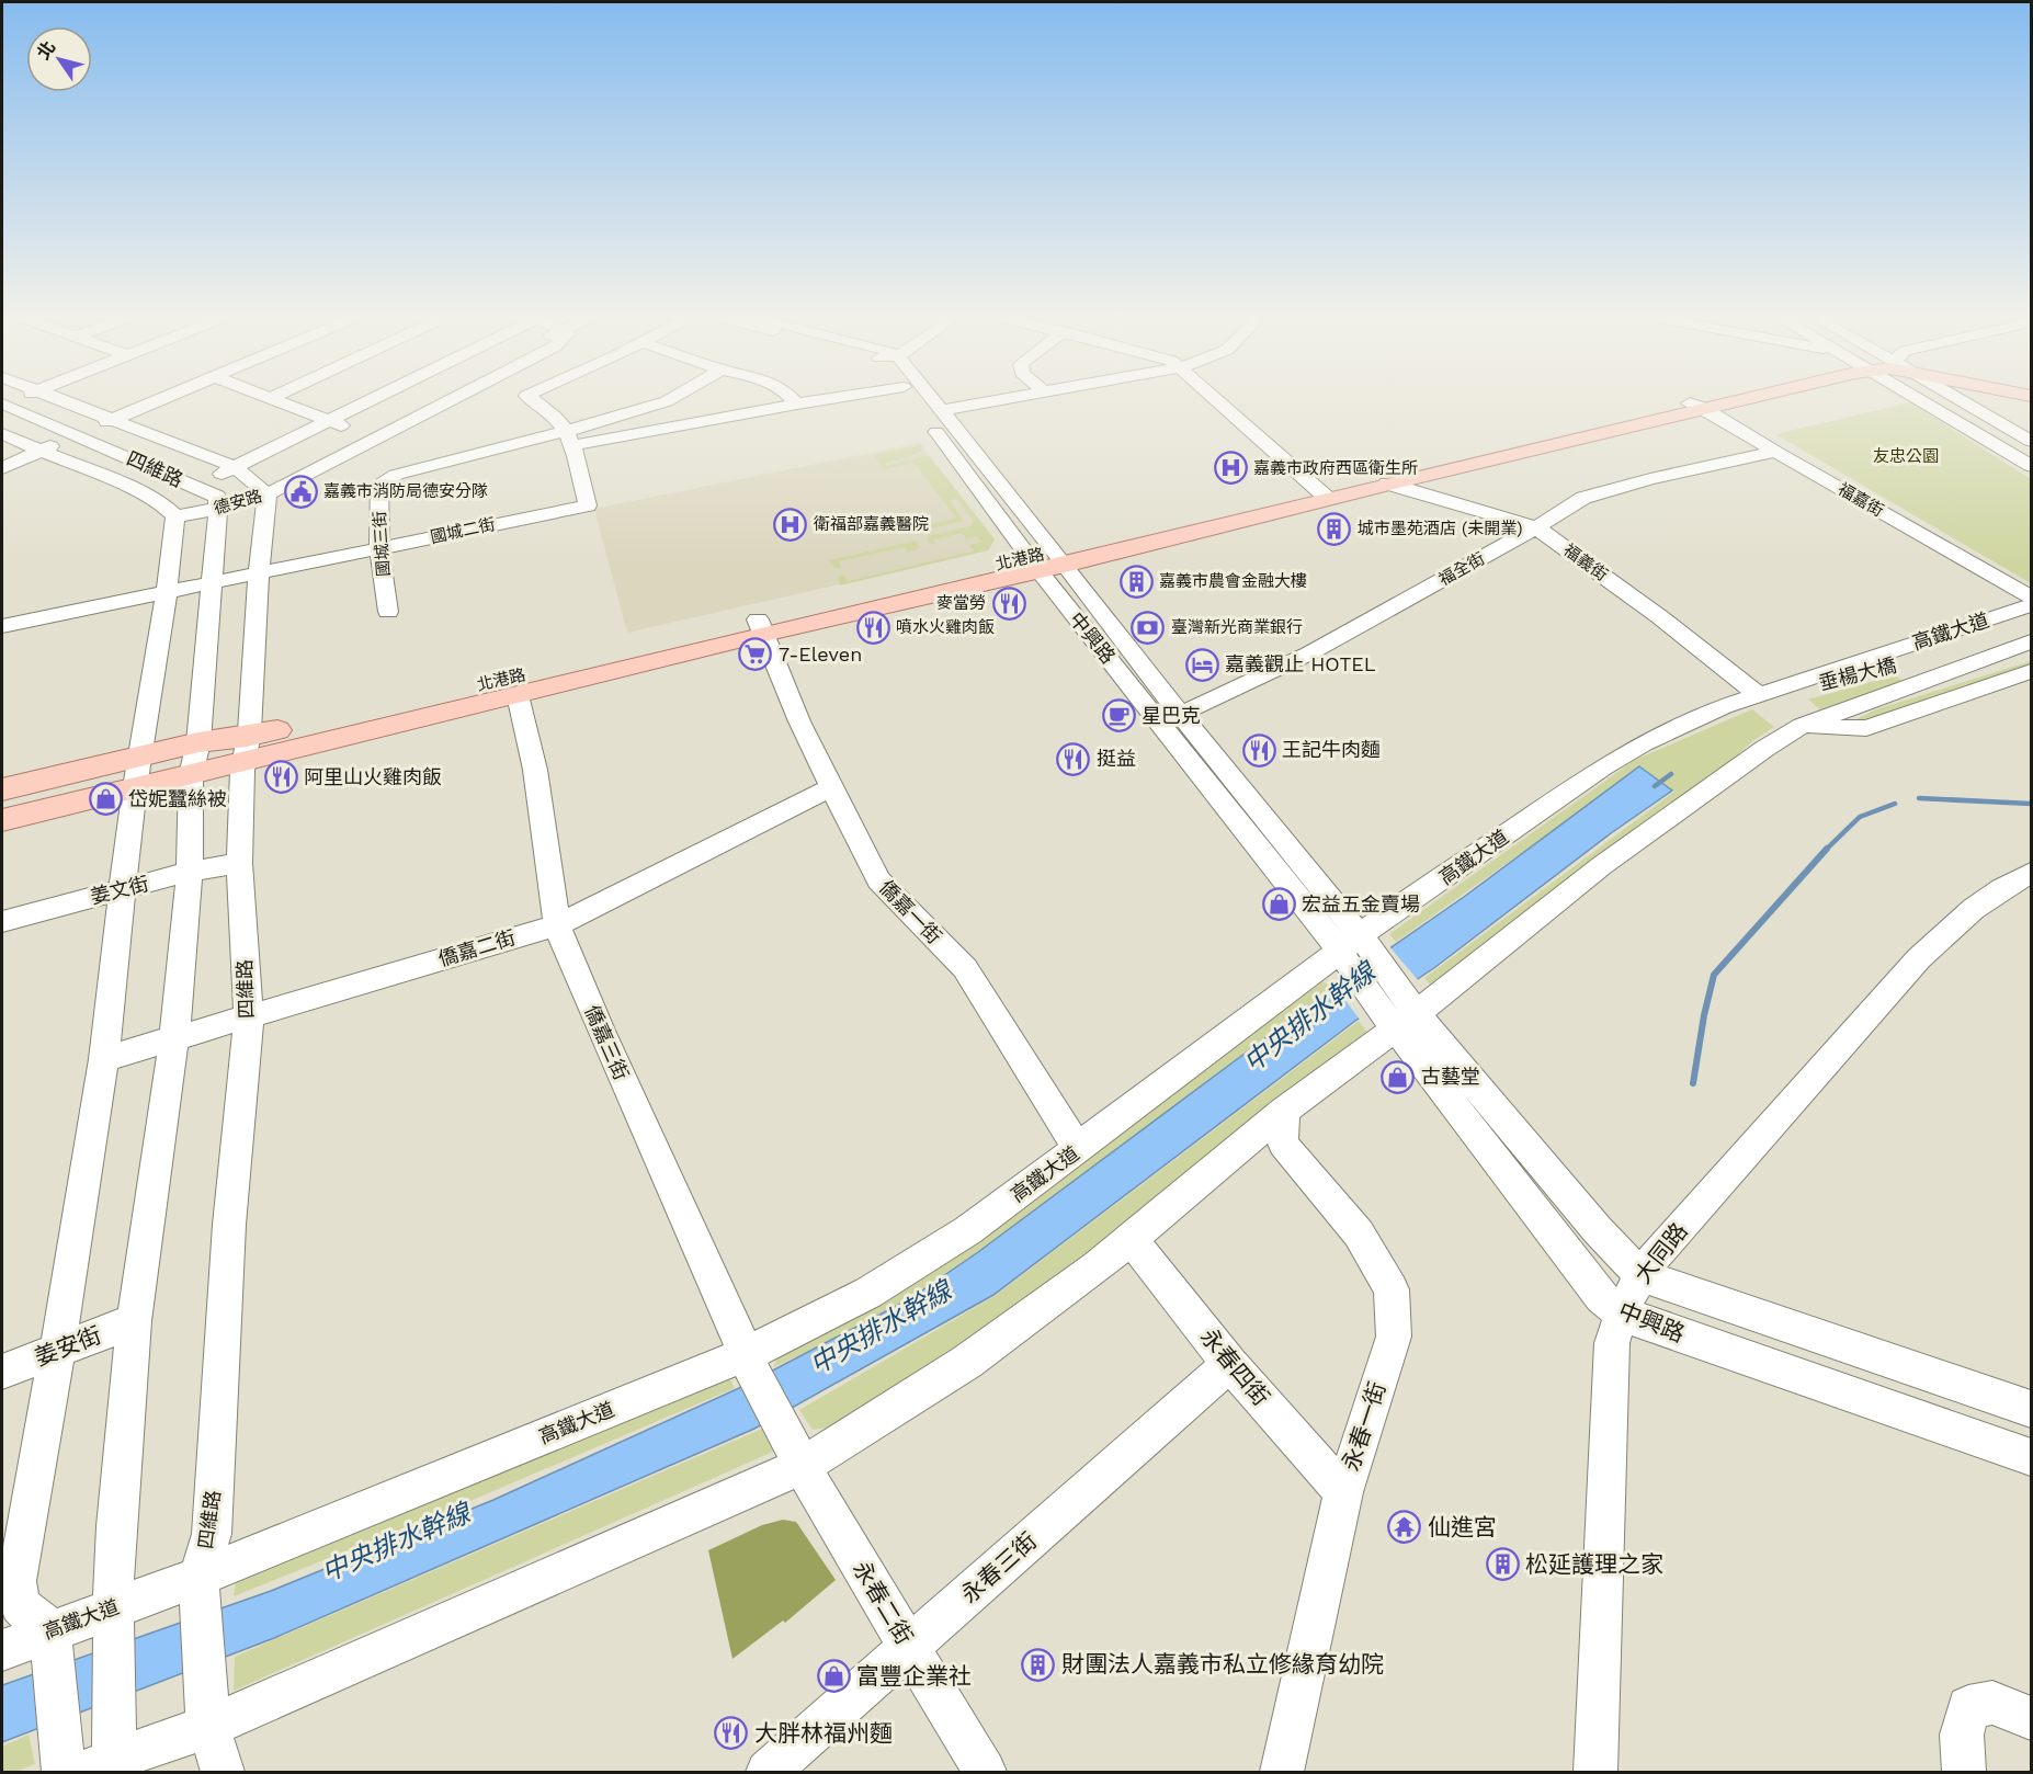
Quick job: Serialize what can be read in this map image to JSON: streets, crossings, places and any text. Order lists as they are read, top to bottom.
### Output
{
  "streets": {
    "main road": ["北港路"],
    "street": [
      "四維路",
      "福嘉街",
      "德安路",
      "國城二街",
      "國城三街",
      "福義街",
      "福全街",
      "高鐵大道",
      "中興路",
      "垂楊大橋",
      "姜文街",
      "僑嘉一街",
      "僑嘉二街",
      "僑嘉三街",
      "大同路",
      "姜安街",
      "永春四街",
      "永春一街",
      "永春三街",
      "永春二街"
    ]
  },
  "crossings": [
    ["四維路", "德安路"],
    ["四維路", "國城二街"],
    ["四維路", "北港路"],
    ["四維路", "高鐵大道"],
    ["四維路", "姜文街"],
    ["四維路", "僑嘉二街"],
    ["四維路", "姜安街"],
    ["福嘉街", "北港路"],
    ["福嘉街", "福全街"],
    ["國城二街", "國城三街"],
    ["北港路", "福義街"],
    ["北港路", "中興路"],
    ["北港路", "僑嘉一街"],
    ["北港路", "僑嘉三街"],
    ["福義街", "福全街"],
    ["福義街", "高鐵大道"],
    ["福義街", "垂楊大橋"],
    ["福全街", "中興路"],
    ["高鐵大道", "中興路"],
    ["高鐵大道", "垂楊大橋"],
    ["高鐵大道", "僑嘉一街"],
    ["高鐵大道", "僑嘉三街"],
    ["中興路", "大同路"],
    ["僑嘉一街", "僑嘉二街"],
    ["僑嘉二街", "僑嘉三街"],
    ["僑嘉三街", "永春二街"],
    ["永春四街", "永春一街"],
    ["永春四街", "永春三街"],
    ["永春三街", "永春二街"]
  ],
  "water": ["中央排水幹線"],
  "parks": ["友忠公園"],
  "places": {
    "hospital": ["嘉義市政府西區衛生所", "衛福部嘉義醫院"],
    "public building": ["嘉義市消防局德安分隊"],
    "building": [
      "城市墨苑酒店 (未開業)",
      "嘉義市農會金融大樓",
      "松延護理之家",
      "財團法人嘉義市私立修緣育幼院"
    ],
    "restaurant": [
      "麥當勞",
      "噴水火雞肉飯",
      "王記牛肉麵",
      "挺益",
      "阿里山火雞肉飯",
      "大胖林福州麵"
    ],
    "bank": ["臺灣新光商業銀行"],
    "supermarket": ["7-Eleven"],
    "hotel": ["嘉義觀止 HOTEL"],
    "cafe": ["星巴克"],
    "shop": [
      "岱妮蠶絲被",
      "宏益五金賣場",
      "古藝堂",
      "富豐企業社"
    ],
    "temple": ["仙進宮"]
  },
  "north": "top left"
}
